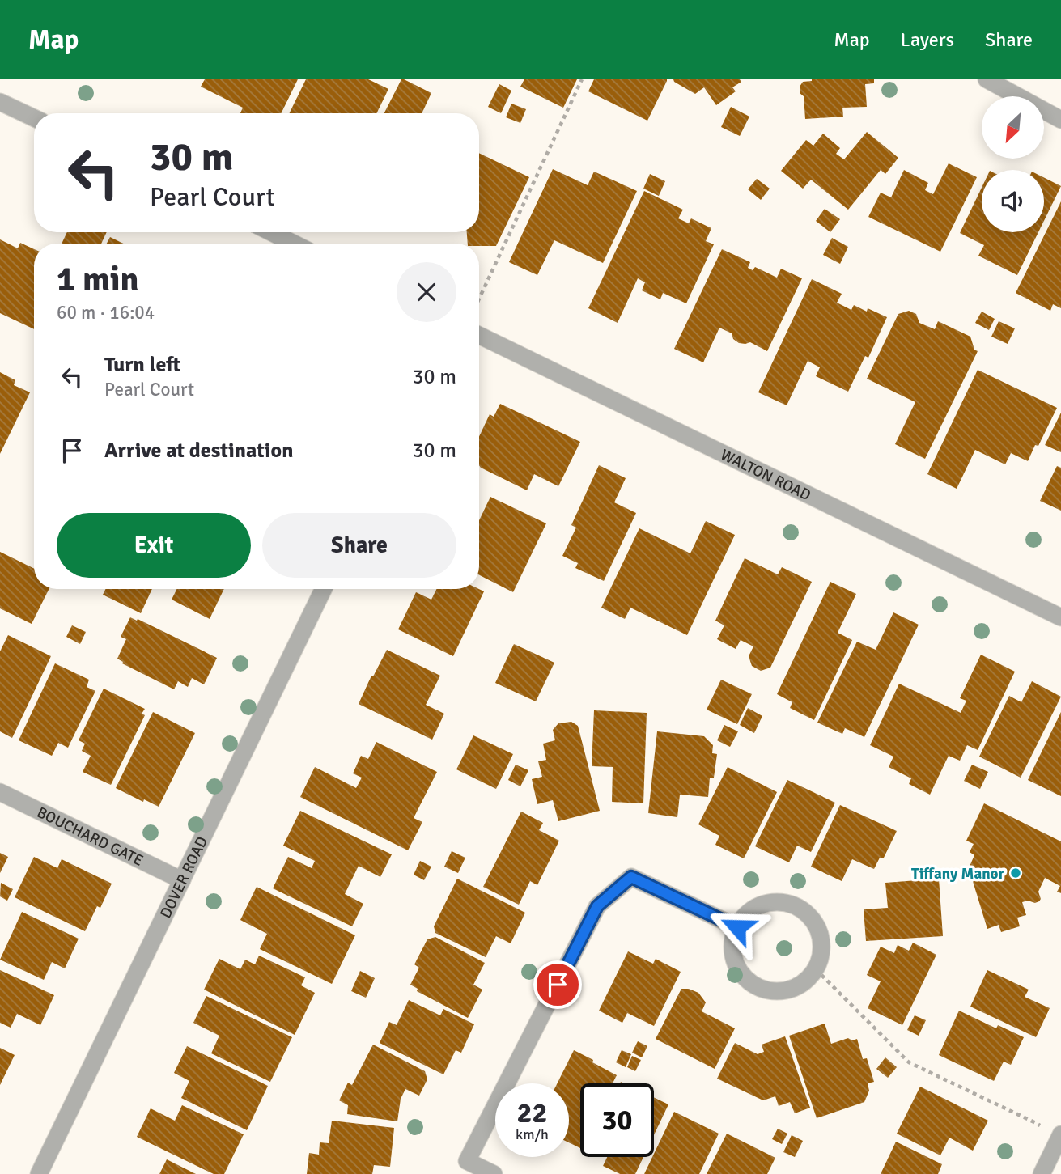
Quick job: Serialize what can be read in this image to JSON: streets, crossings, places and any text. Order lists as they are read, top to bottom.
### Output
{
  "streets": {
    "street": ["WALTON ROAD", "BOUCHARD GATE", "DOVER ROAD"]
  },
  "crossings": [
    ["BOUCHARD GATE", "DOVER ROAD"]
  ],
  "places": ["Tiffany Manor"],
  "north": "bottom left",
  "page": {
    "header": "Map",
    "nav": ["Map", "Layers", "Share"],
    "turn": ["30 m", "Pearl Court"],
    "heading": ["1 min", "60 m · 16:04"],
    "list": [
      {
        "name": "Turn left",
        "note": "Pearl Court",
        "value": "30 m"
      },
      {
        "name": "Arrive at destination",
        "value": "30 m"
      }
    ],
    "buttons": ["Exit", "Share"],
    "speed": "22 km/h",
    "limit": "30"
  }
}
